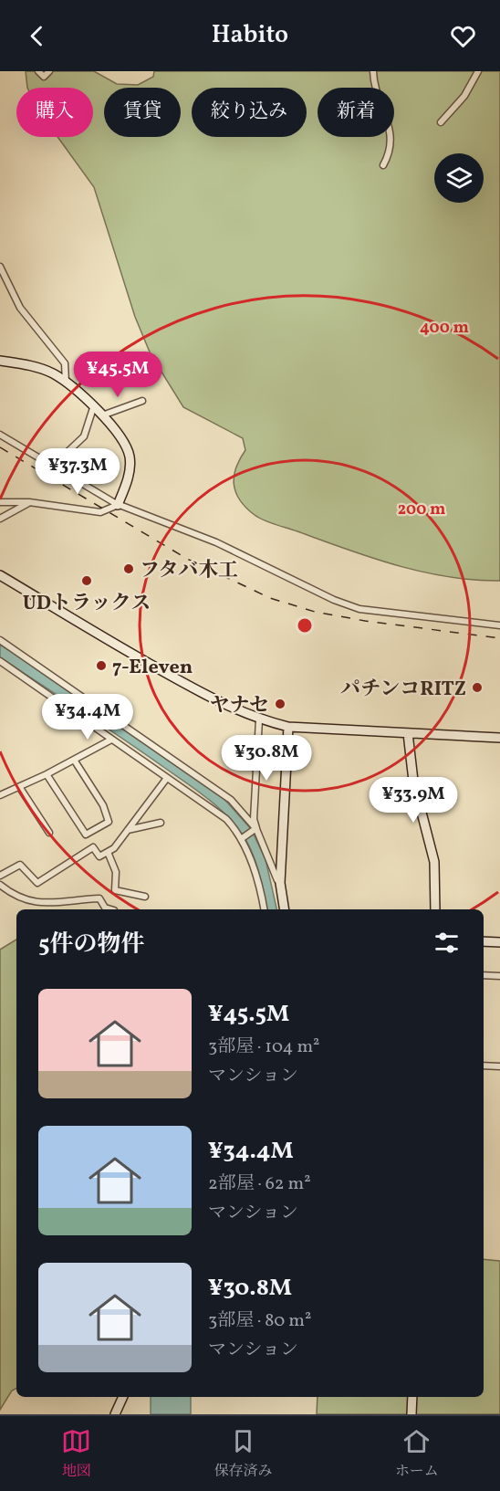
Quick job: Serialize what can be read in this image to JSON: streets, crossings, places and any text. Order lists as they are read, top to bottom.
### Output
{
  "places": [
    "フタバ木工",
    "UDトラックス",
    "7-Eleven",
    "パチンコRITZ",
    "ヤナセ"
  ],
  "page": {
    "header": "Habito",
    "chip": [
      "購入",
      "賃貸",
      "絞り込み",
      "新着"
    ],
    "price": [
      "¥45.5M",
      "¥37.3M",
      "¥34.4M",
      "¥30.8M",
      "¥33.9M"
    ],
    "heading": "5件の物件",
    "list": [
      {
        "name": "¥45.5M",
        "note": "3部屋 · 104 m² · マンション"
      },
      {
        "name": "¥34.4M",
        "note": "2部屋 · 62 m² · マンション"
      },
      {
        "name": "¥30.8M",
        "note": "3部屋 · 80 m² · マンション"
      }
    ],
    "tabs": ["地図", "保存済み", "ホーム"]
  },
  "rings": ["400 m", "200 m"]
}
